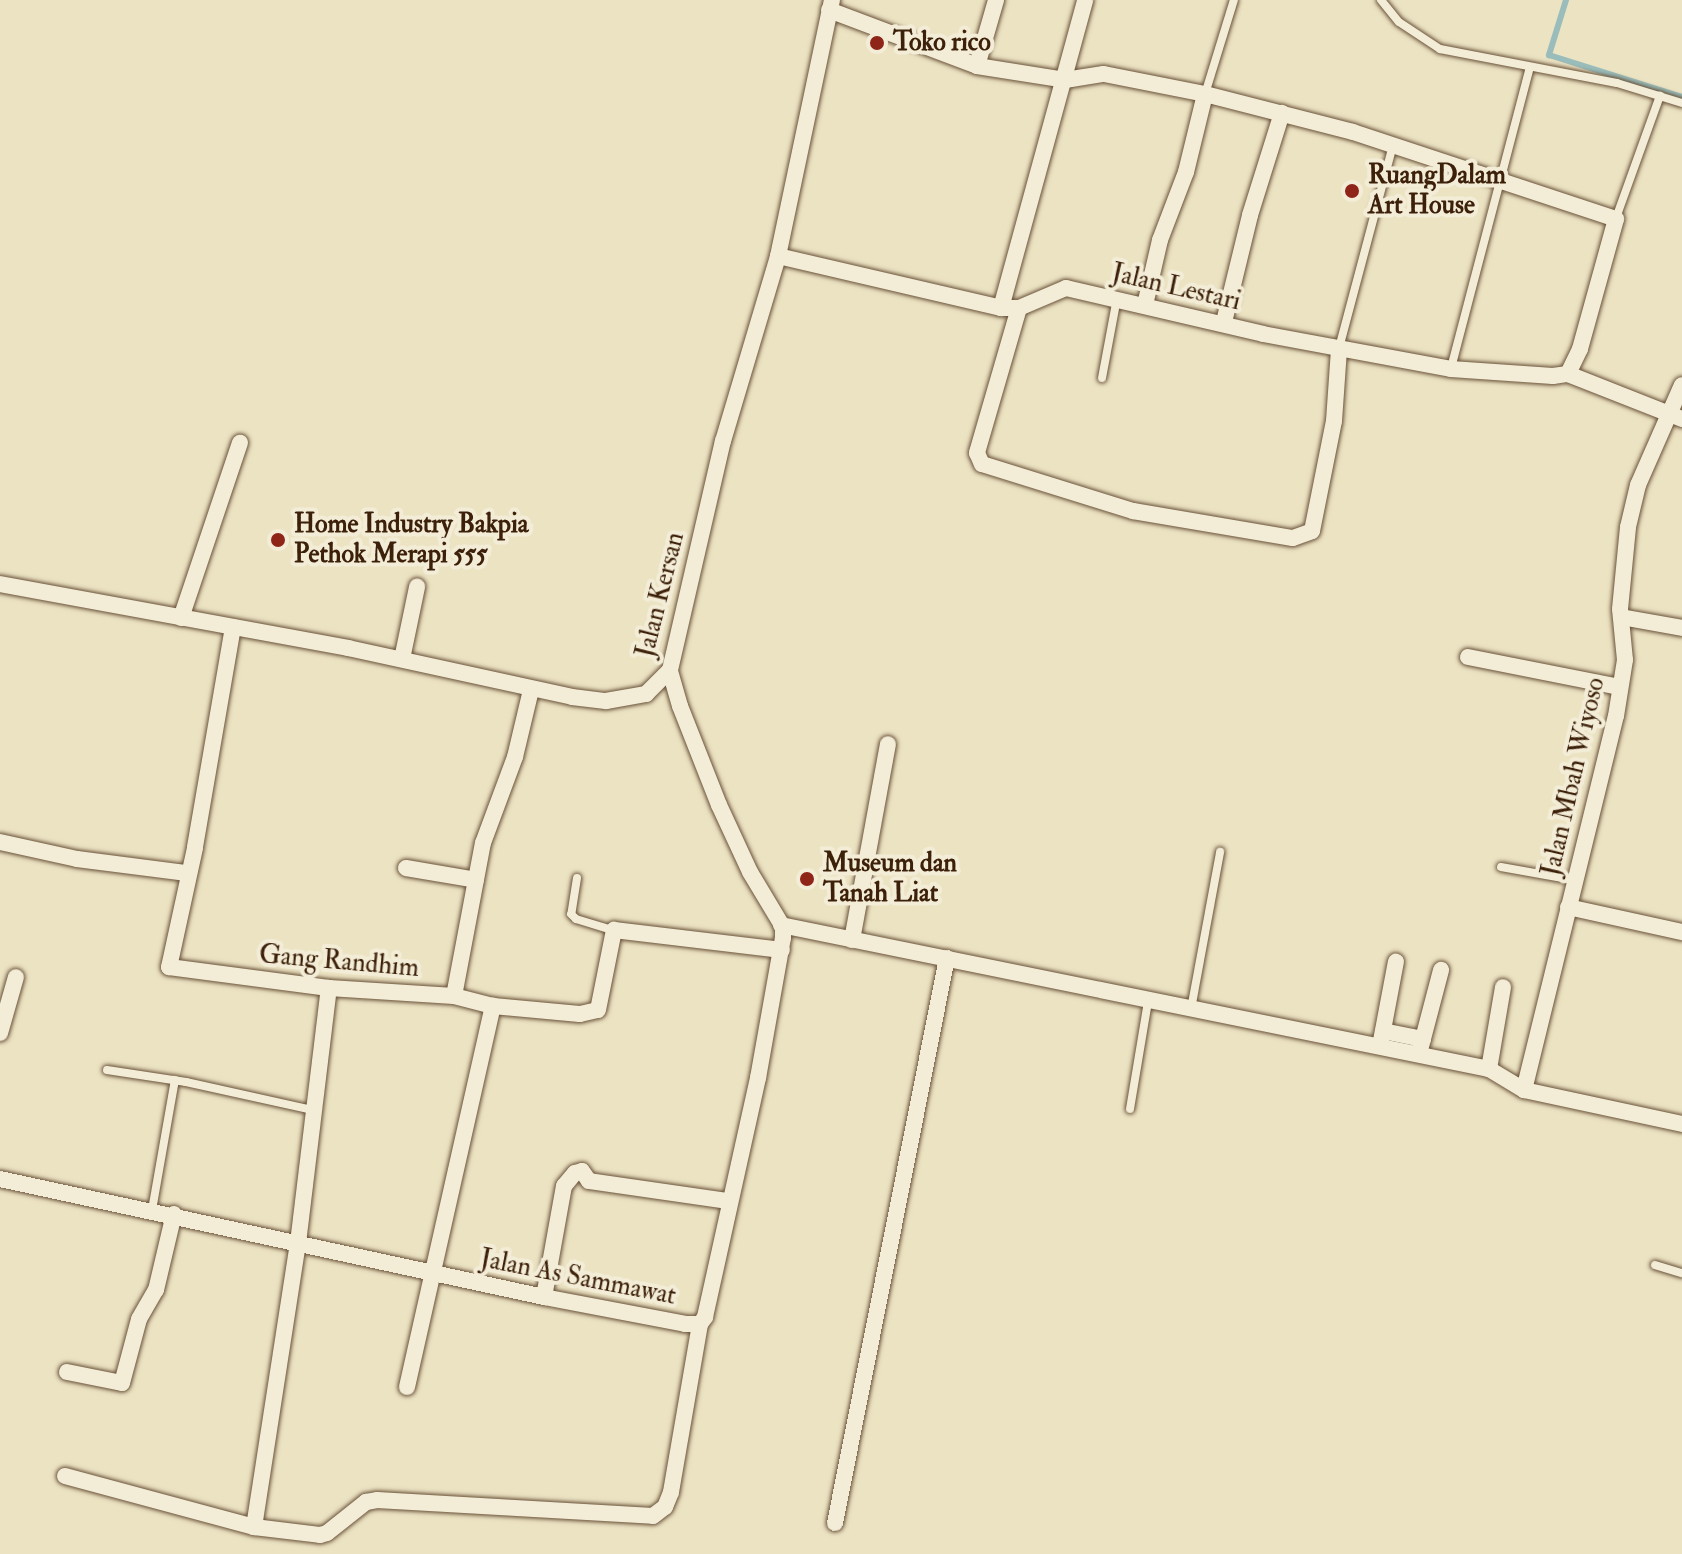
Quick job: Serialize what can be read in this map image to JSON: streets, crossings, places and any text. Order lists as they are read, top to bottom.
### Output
{
  "streets": {
    "street": [
      "Jalan Lestari",
      "Jalan Kersan",
      "Jalan Mbah Wiyoso",
      "Gang Randhim",
      "Jalan As Sammawat"
    ]
  },
  "crossings": [
    ["Jalan Lestari", "Jalan Kersan"],
    ["Jalan Kersan", "Gang Randhim"],
    ["Jalan Kersan", "Jalan As Sammawat"]
  ],
  "places": [
    "Toko rico",
    "RuangDalam Art House",
    "Home Industry Bakpia Pethok Merapi 555",
    "Museum dan Tanah Liat"
  ]
}
